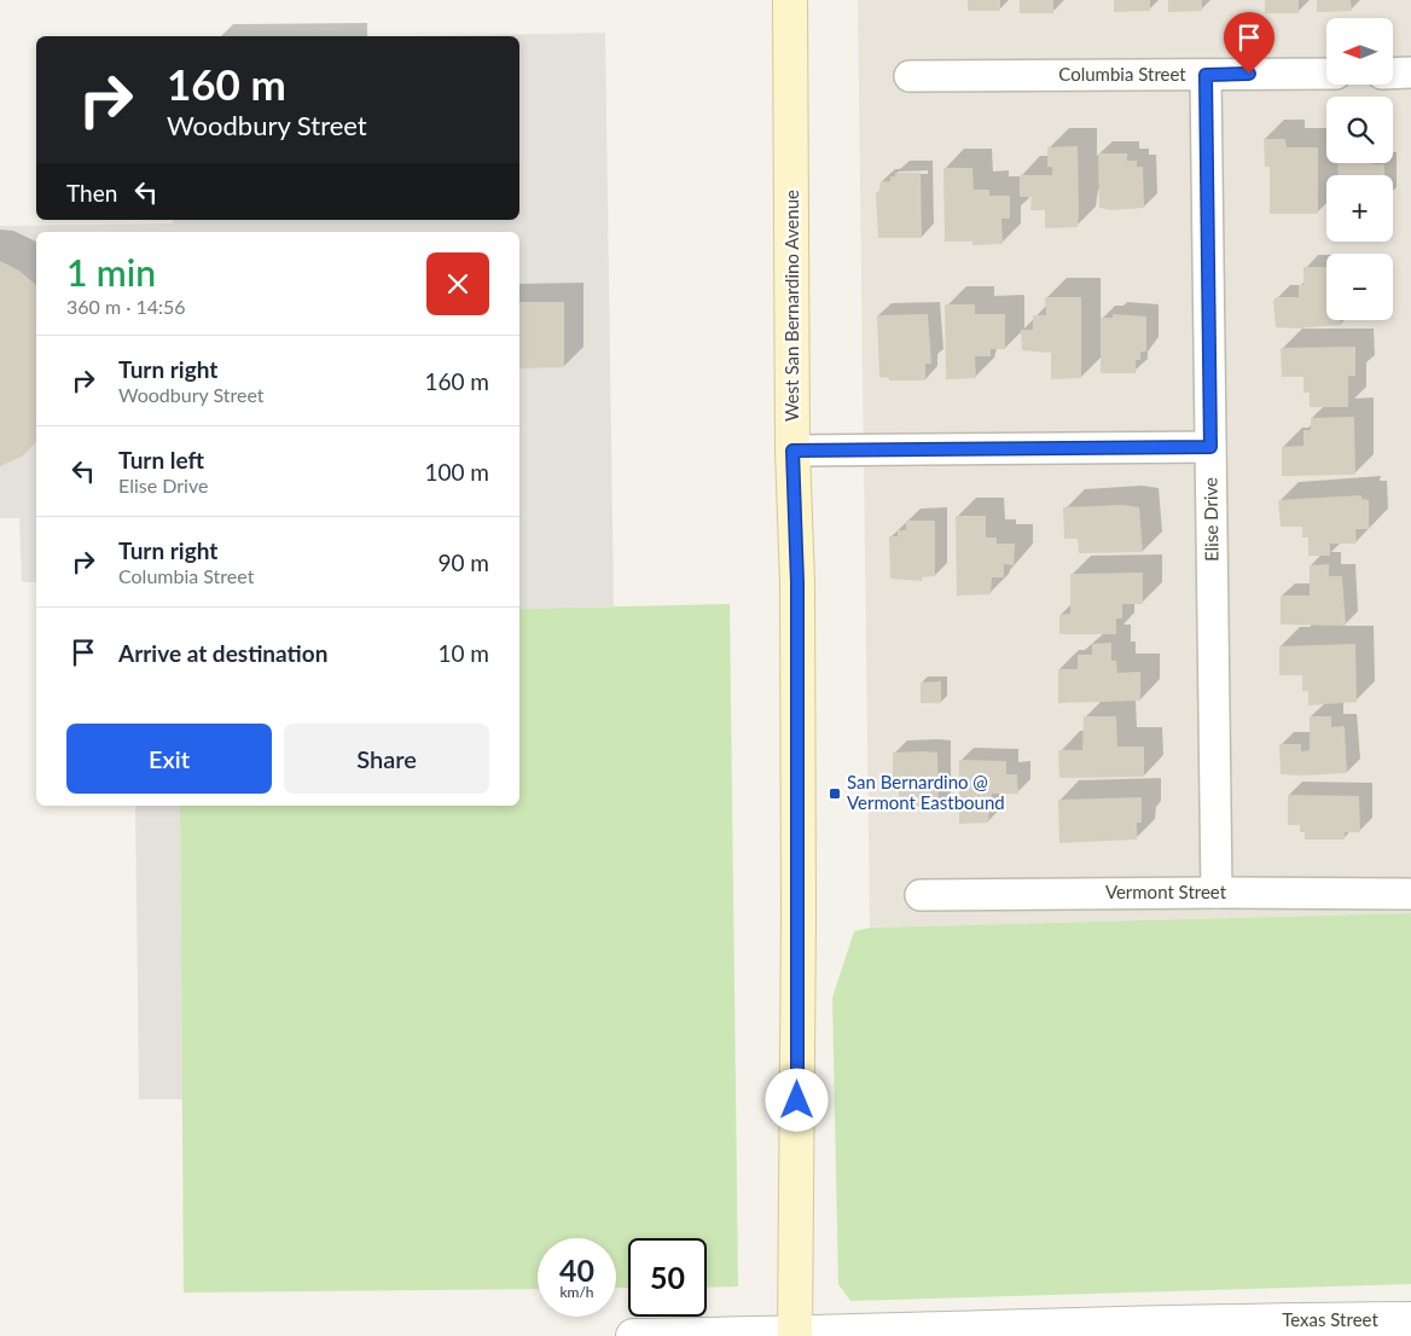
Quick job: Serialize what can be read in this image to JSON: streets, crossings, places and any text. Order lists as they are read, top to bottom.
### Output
{
  "streets": {
    "main road": ["West San Bernardino Avenue"],
    "street": [
      "Columbia Street",
      "Elise Drive",
      "Vermont Street",
      "Texas Street"
    ]
  },
  "crossings": [
    ["Columbia Street", "Elise Drive"],
    ["West San Bernardino Avenue", "Texas Street"],
    ["Elise Drive", "Vermont Street"]
  ],
  "places": {
    "transit": ["San Bernardino @ Vermont Eastbound"]
  },
  "north": "left",
  "page": {
    "map_buttons": ["+", "−"],
    "turn": ["160 m", "Woodbury Street"],
    "then": "Then",
    "heading": ["1 min", "360 m · 14:56"],
    "list": [
      {
        "name": "Turn right",
        "note": "Woodbury Street",
        "value": "160 m"
      },
      {
        "name": "Turn left",
        "note": "Elise Drive",
        "value": "100 m"
      },
      {
        "name": "Turn right",
        "note": "Columbia Street",
        "value": "90 m"
      },
      {
        "name": "Arrive at destination",
        "value": "10 m"
      }
    ],
    "buttons": ["Exit", "Share"],
    "speed": "40 km/h",
    "limit": "50"
  }
}
